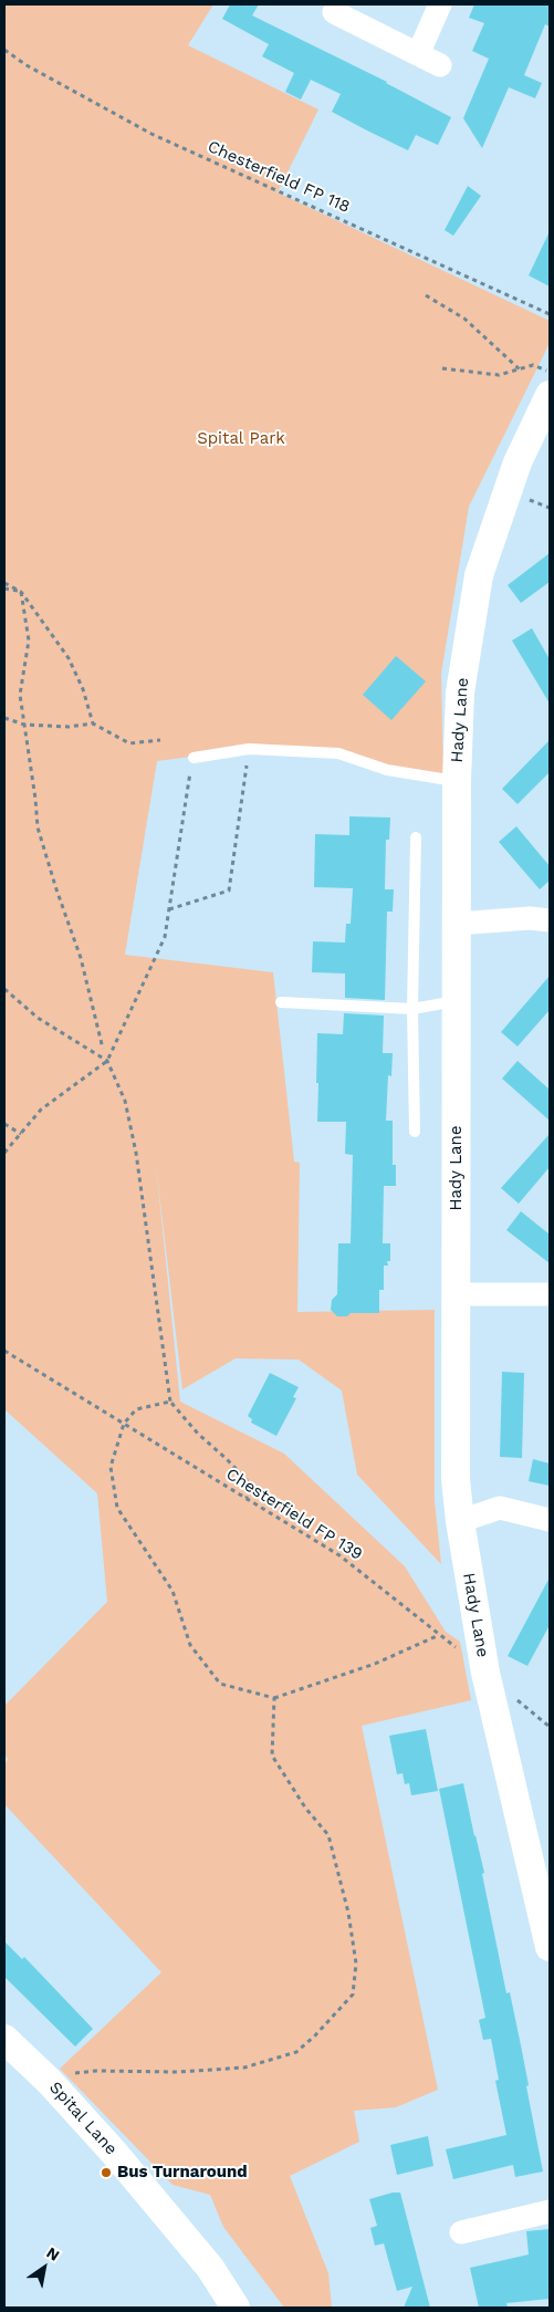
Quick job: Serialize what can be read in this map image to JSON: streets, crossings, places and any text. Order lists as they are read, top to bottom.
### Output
{
  "streets": {
    "street": ["Hady Lane", "Spital Lane"],
    "path": ["Chesterfield FP 118", "Chesterfield FP 139"]
  },
  "crossings": [
    ["Hady Lane", "Chesterfield FP 139"]
  ],
  "parks": ["Spital Park"],
  "places": ["Bus Turnaround"],
  "north": "top right"
}
